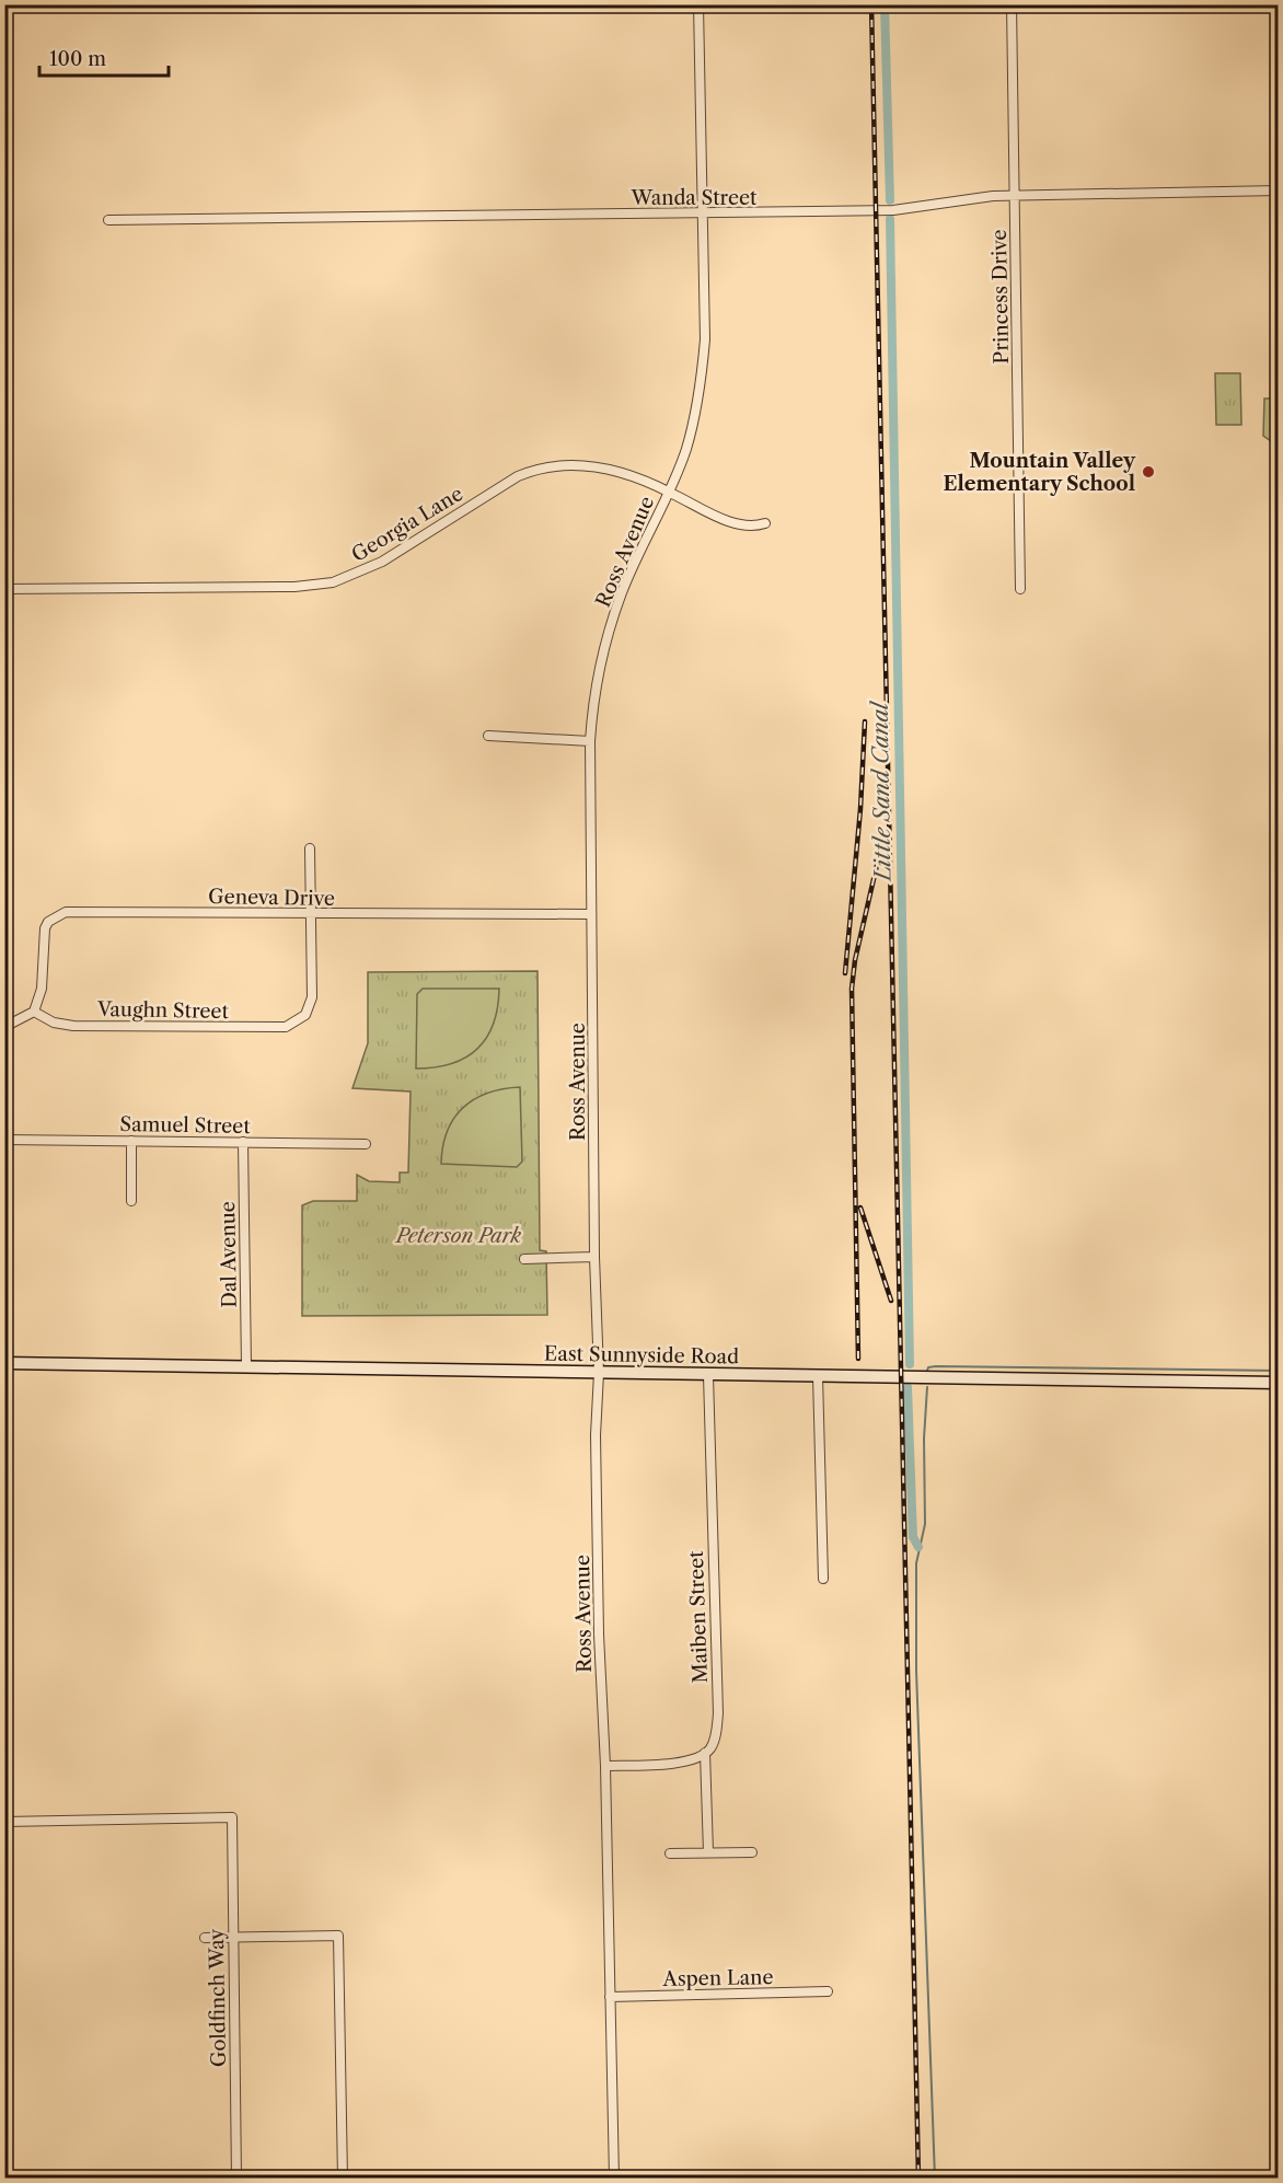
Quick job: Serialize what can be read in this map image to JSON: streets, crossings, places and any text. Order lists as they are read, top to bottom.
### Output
{
  "streets": {
    "main road": ["East Sunnyside Road"],
    "street": [
      "Wanda Street",
      "Princess Drive",
      "Georgia Lane",
      "Ross Avenue",
      "Geneva Drive",
      "Vaughn Street",
      "Samuel Street",
      "Dal Avenue",
      "Maiben Street",
      "Aspen Lane",
      "Goldfinch Way"
    ]
  },
  "crossings": [
    ["Wanda Street", "Princess Drive"],
    ["Wanda Street", "Ross Avenue"],
    ["Georgia Lane", "Ross Avenue"],
    ["Ross Avenue", "Geneva Drive"],
    ["Ross Avenue", "East Sunnyside Road"],
    ["Ross Avenue", "Aspen Lane"],
    ["Geneva Drive", "Vaughn Street"],
    ["Samuel Street", "Dal Avenue"],
    ["Dal Avenue", "East Sunnyside Road"],
    ["East Sunnyside Road", "Maiben Street"]
  ],
  "water": ["Little Sand Canal"],
  "parks": ["Peterson Park"],
  "places": ["Mountain Valley Elementary School"],
  "scale_bar": "100 m"
}
